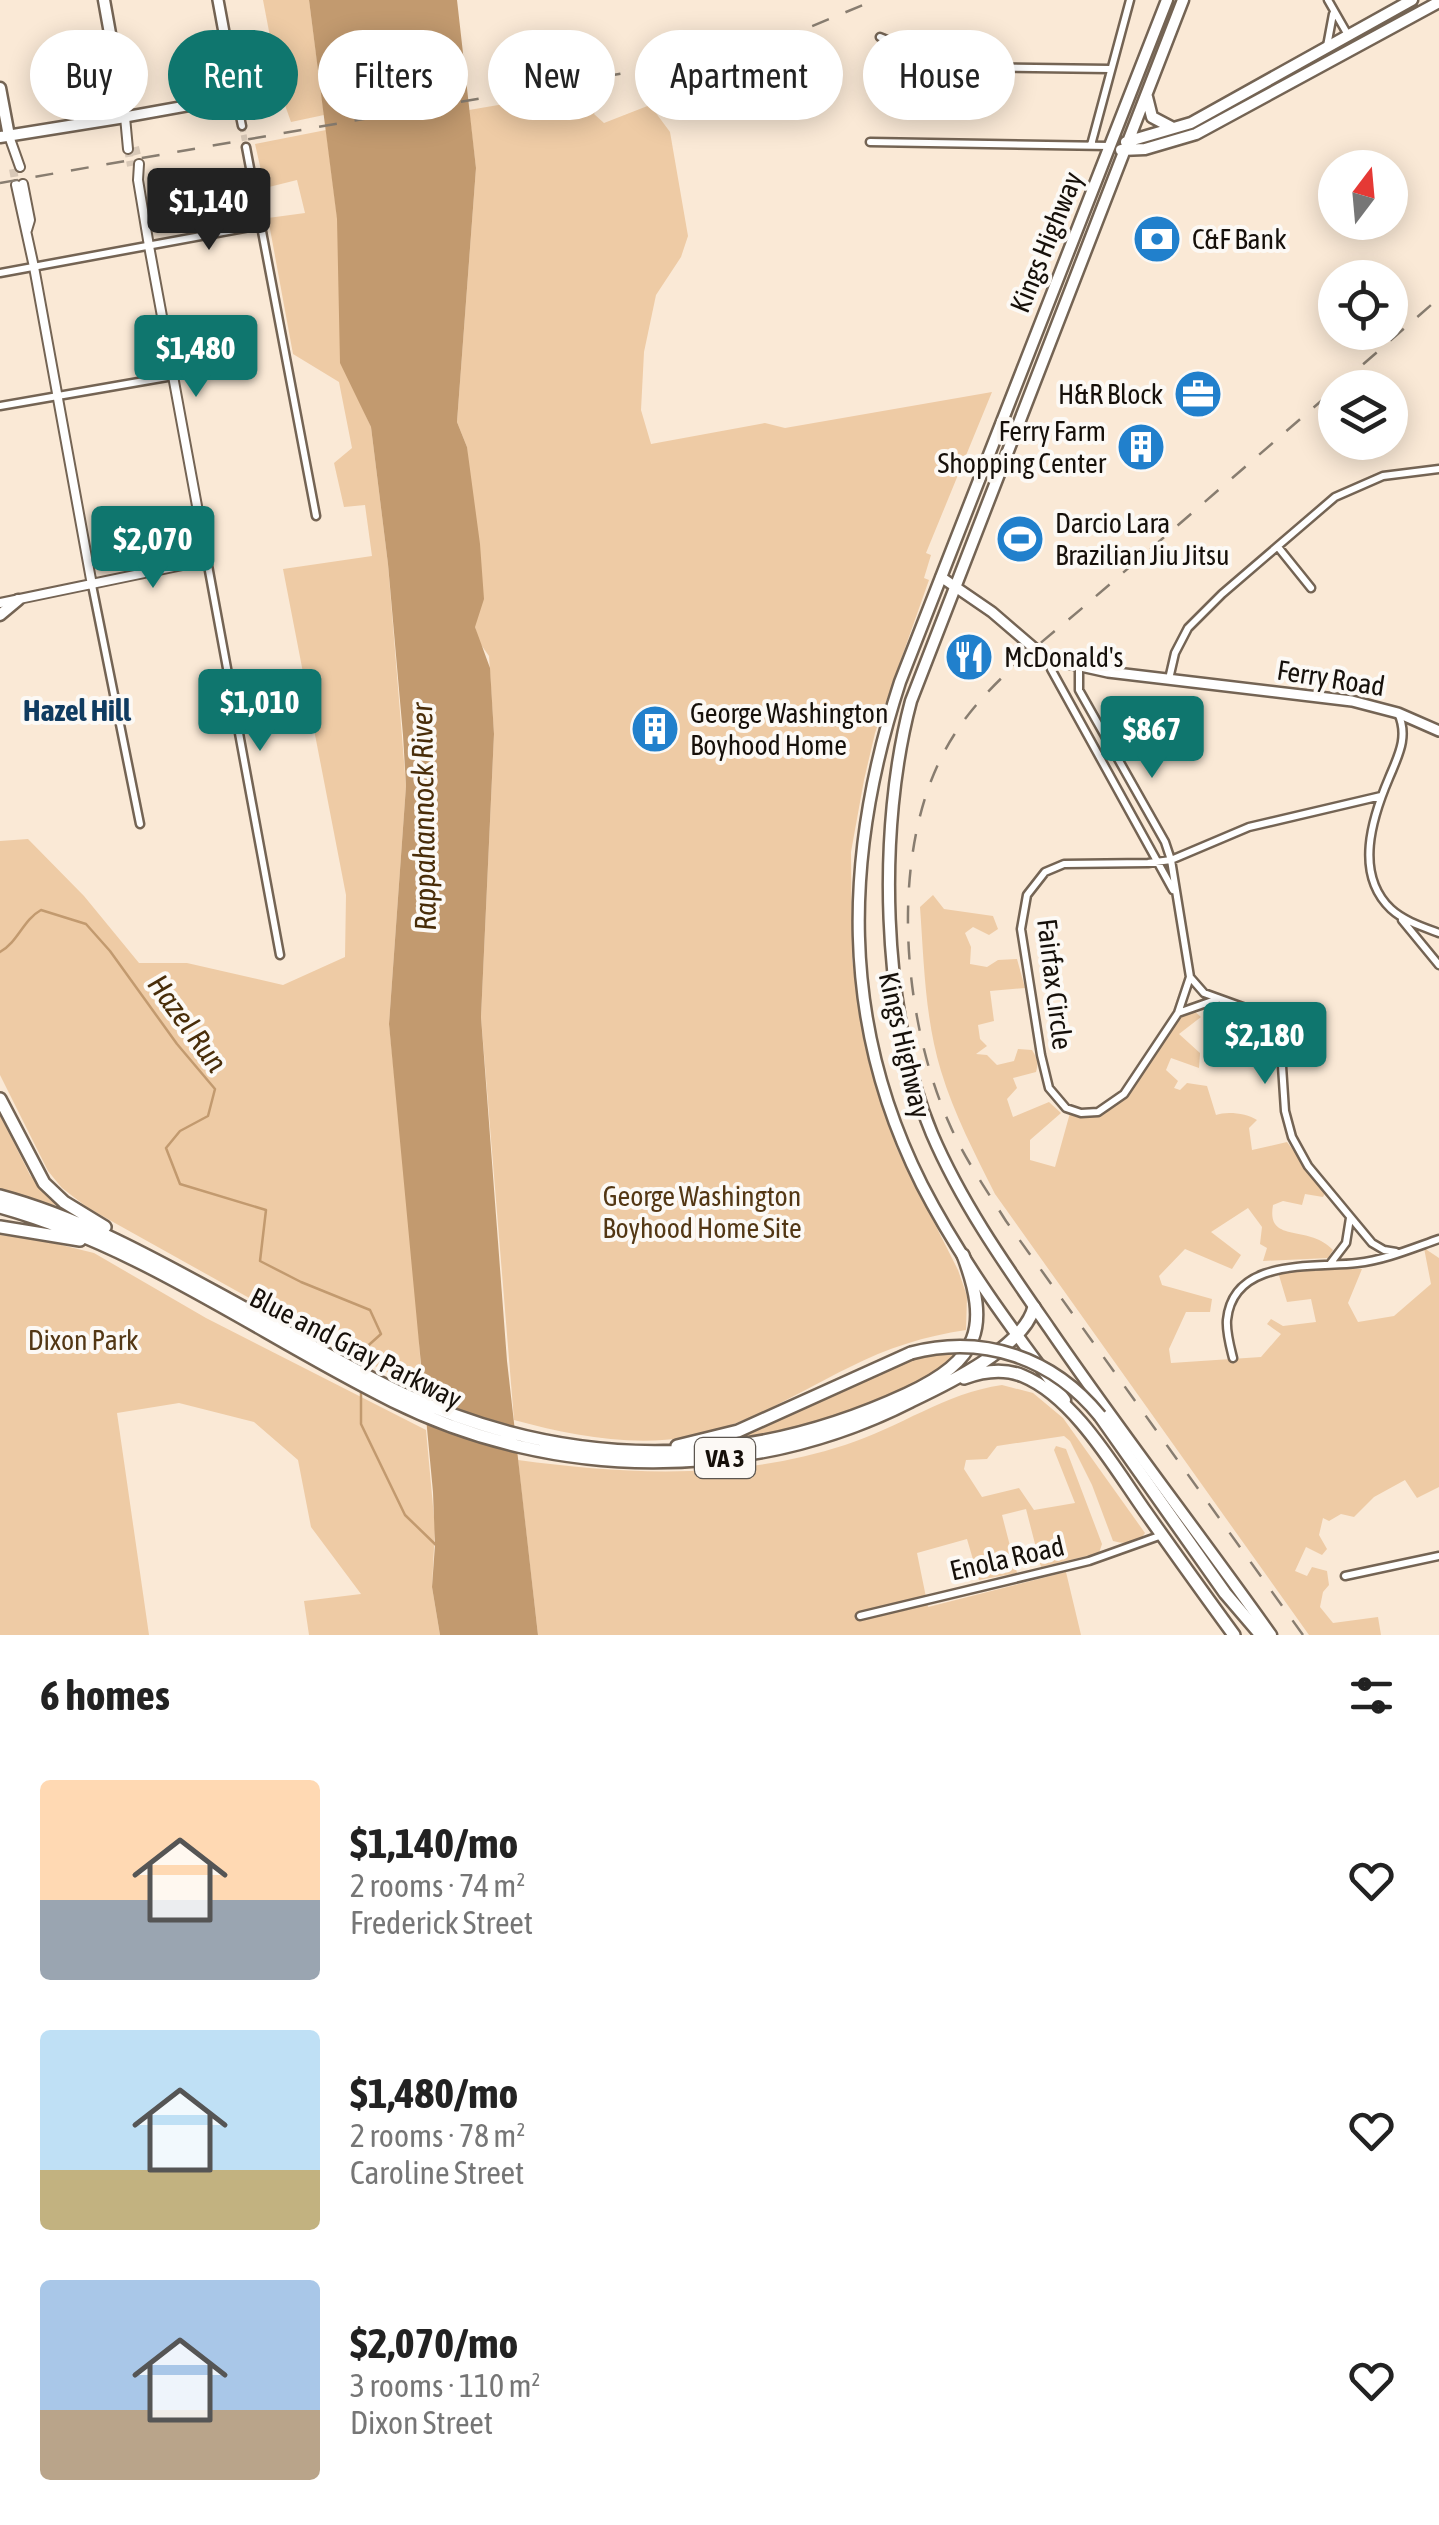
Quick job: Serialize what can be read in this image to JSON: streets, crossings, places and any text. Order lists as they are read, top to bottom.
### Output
{
  "streets": {
    "highway": ["Kings Highway", "Blue and Gray Parkway", "VA 3"],
    "main road": ["Ferry Road"],
    "street": ["Fairfax Circle", "Enola Road"]
  },
  "crossings": [
    ["Kings Highway", "Ferry Road"],
    ["Kings Highway", "VA 3"],
    ["Kings Highway", "Enola Road"],
    ["Blue and Gray Parkway", "VA 3"]
  ],
  "districts": ["Hazel Hill"],
  "water": ["Rappahannock River", "Hazel Run"],
  "parks": ["George Washington Boyhood Home Site", "Dixon Park"],
  "places": {
    "bank": ["C&F Bank"],
    "office": ["H&R Block"],
    "building": ["Ferry Farm Shopping Center", "George Washington Boyhood Home"],
    "sports": ["Darcio Lara Brazilian Jiu Jitsu"],
    "restaurant": ["McDonald's"]
  },
  "north": "top",
  "page": {
    "chip": [
      "Buy",
      "Rent",
      "Filters",
      "New",
      "Apartment",
      "House"
    ],
    "price": [
      "$1,140",
      "$1,480",
      "$2,070",
      "$1,010",
      "$867",
      "$2,180"
    ],
    "heading": "6 homes",
    "list": [
      {
        "name": "$1,140/mo",
        "note": "2 rooms · 74 m² · Frederick Street"
      },
      {
        "name": "$1,480/mo",
        "note": "2 rooms · 78 m² · Caroline Street"
      },
      {
        "name": "$2,070/mo",
        "note": "3 rooms · 110 m² · Dixon Street"
      }
    ]
  }
}
